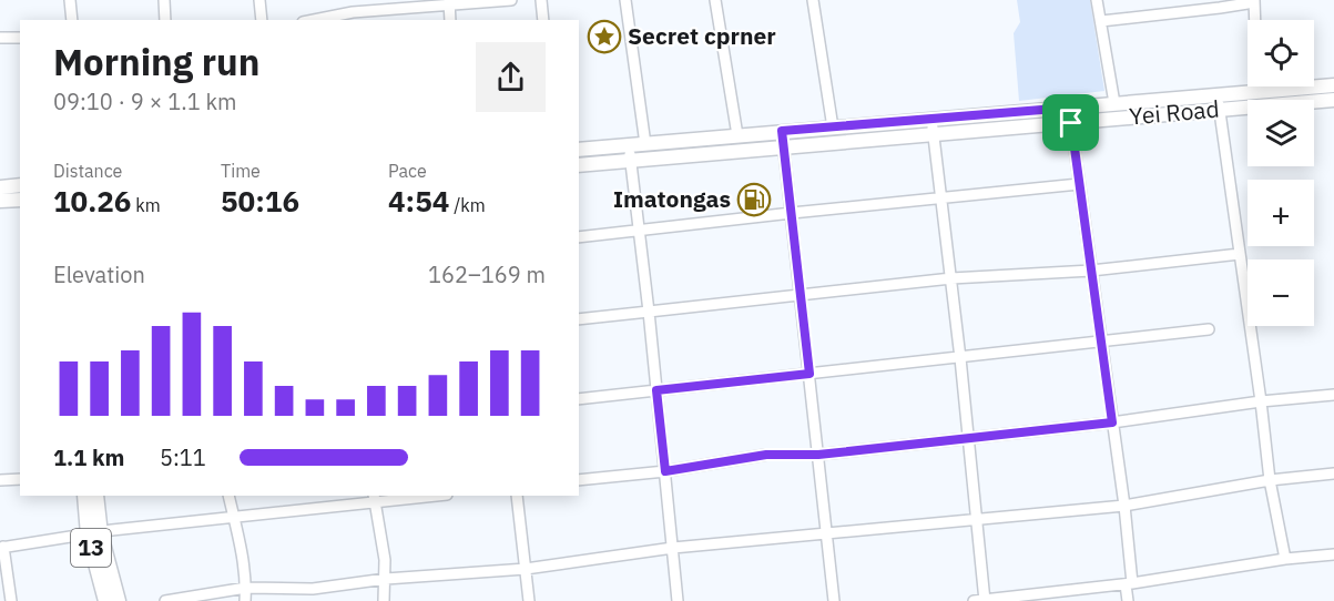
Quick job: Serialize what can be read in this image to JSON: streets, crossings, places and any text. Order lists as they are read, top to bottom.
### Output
{
  "streets": {
    "main road": ["Yei Road", "13"]
  },
  "places": {
    "place": ["Secret cprner"],
    "fuel station": ["Imatongas"]
  },
  "page": {
    "map_buttons": ["+", "−"],
    "heading": ["Morning run", "09:10 · 9 × 1.1 km"],
    "stats": [
      ["Distance", "10.26 km"],
      ["Time", "50:16"],
      ["Pace", "4:54 /km"]
    ],
    "chart": ["Elevation", "162–169 m"],
    "list": [
      {
        "name": "1.1 km",
        "note": "5:11"
      }
    ]
  }
}
